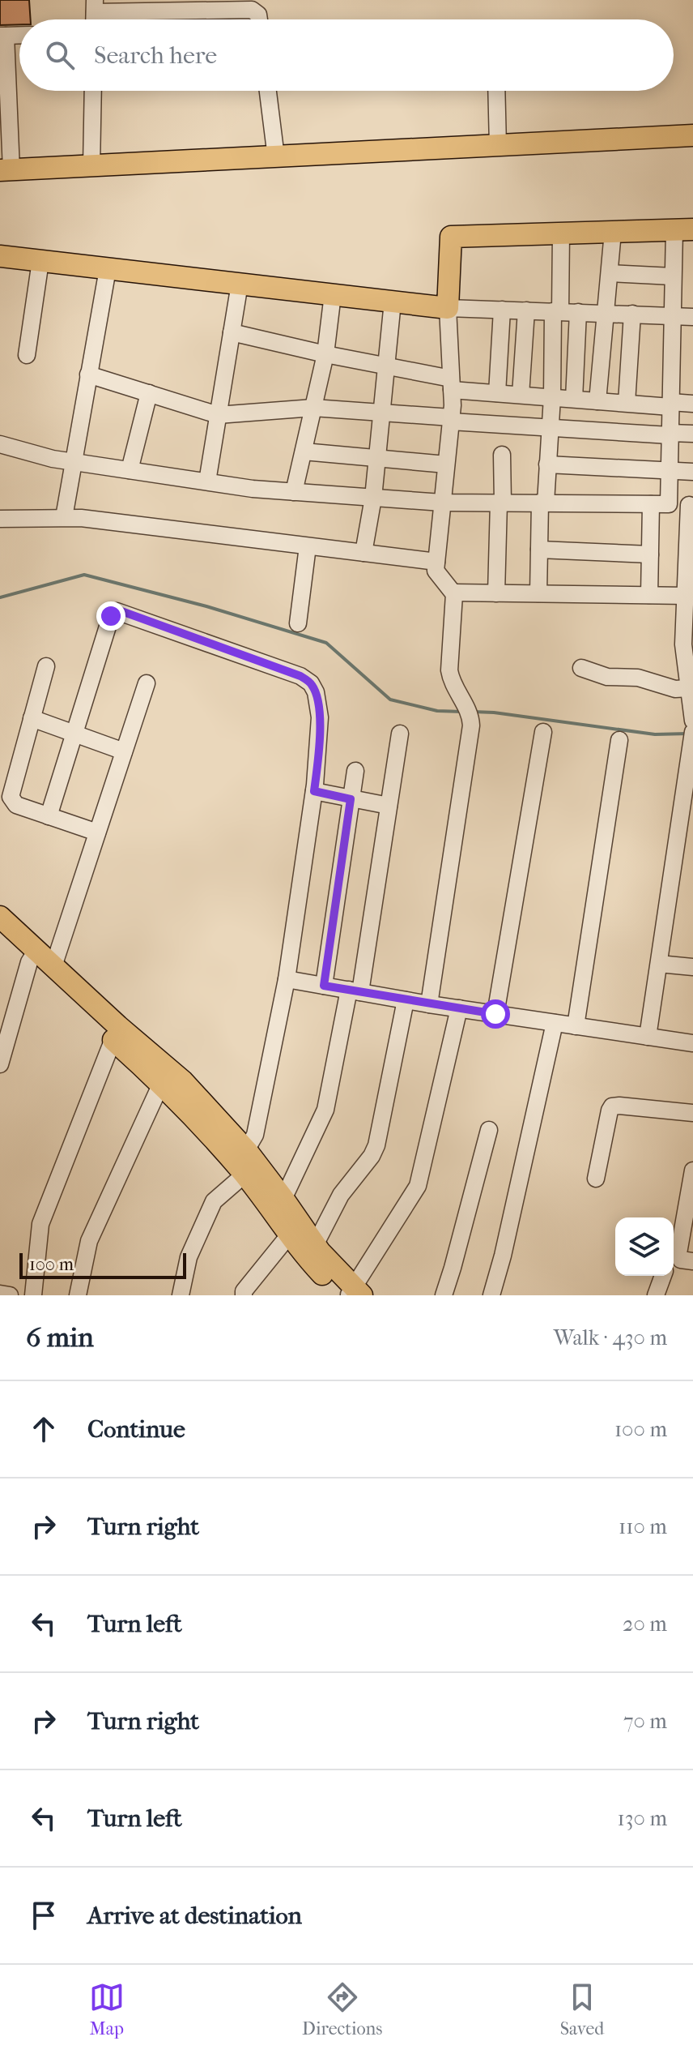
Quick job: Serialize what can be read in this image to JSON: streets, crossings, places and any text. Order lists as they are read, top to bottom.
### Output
{
  "scale_bar": "100 m",
  "page": {
    "search": "Search here",
    "scale": "100 m",
    "heading": ["6 min", "Walk · 430 m"],
    "list": [
      ["Continue", "100 m"],
      ["Turn right", "110 m"],
      ["Turn left", "20 m"],
      ["Turn right", "70 m"],
      ["Turn left", "130 m"],
      "Arrive at destination"
    ],
    "nav": ["Map", "Directions", "Saved"]
  }
}
